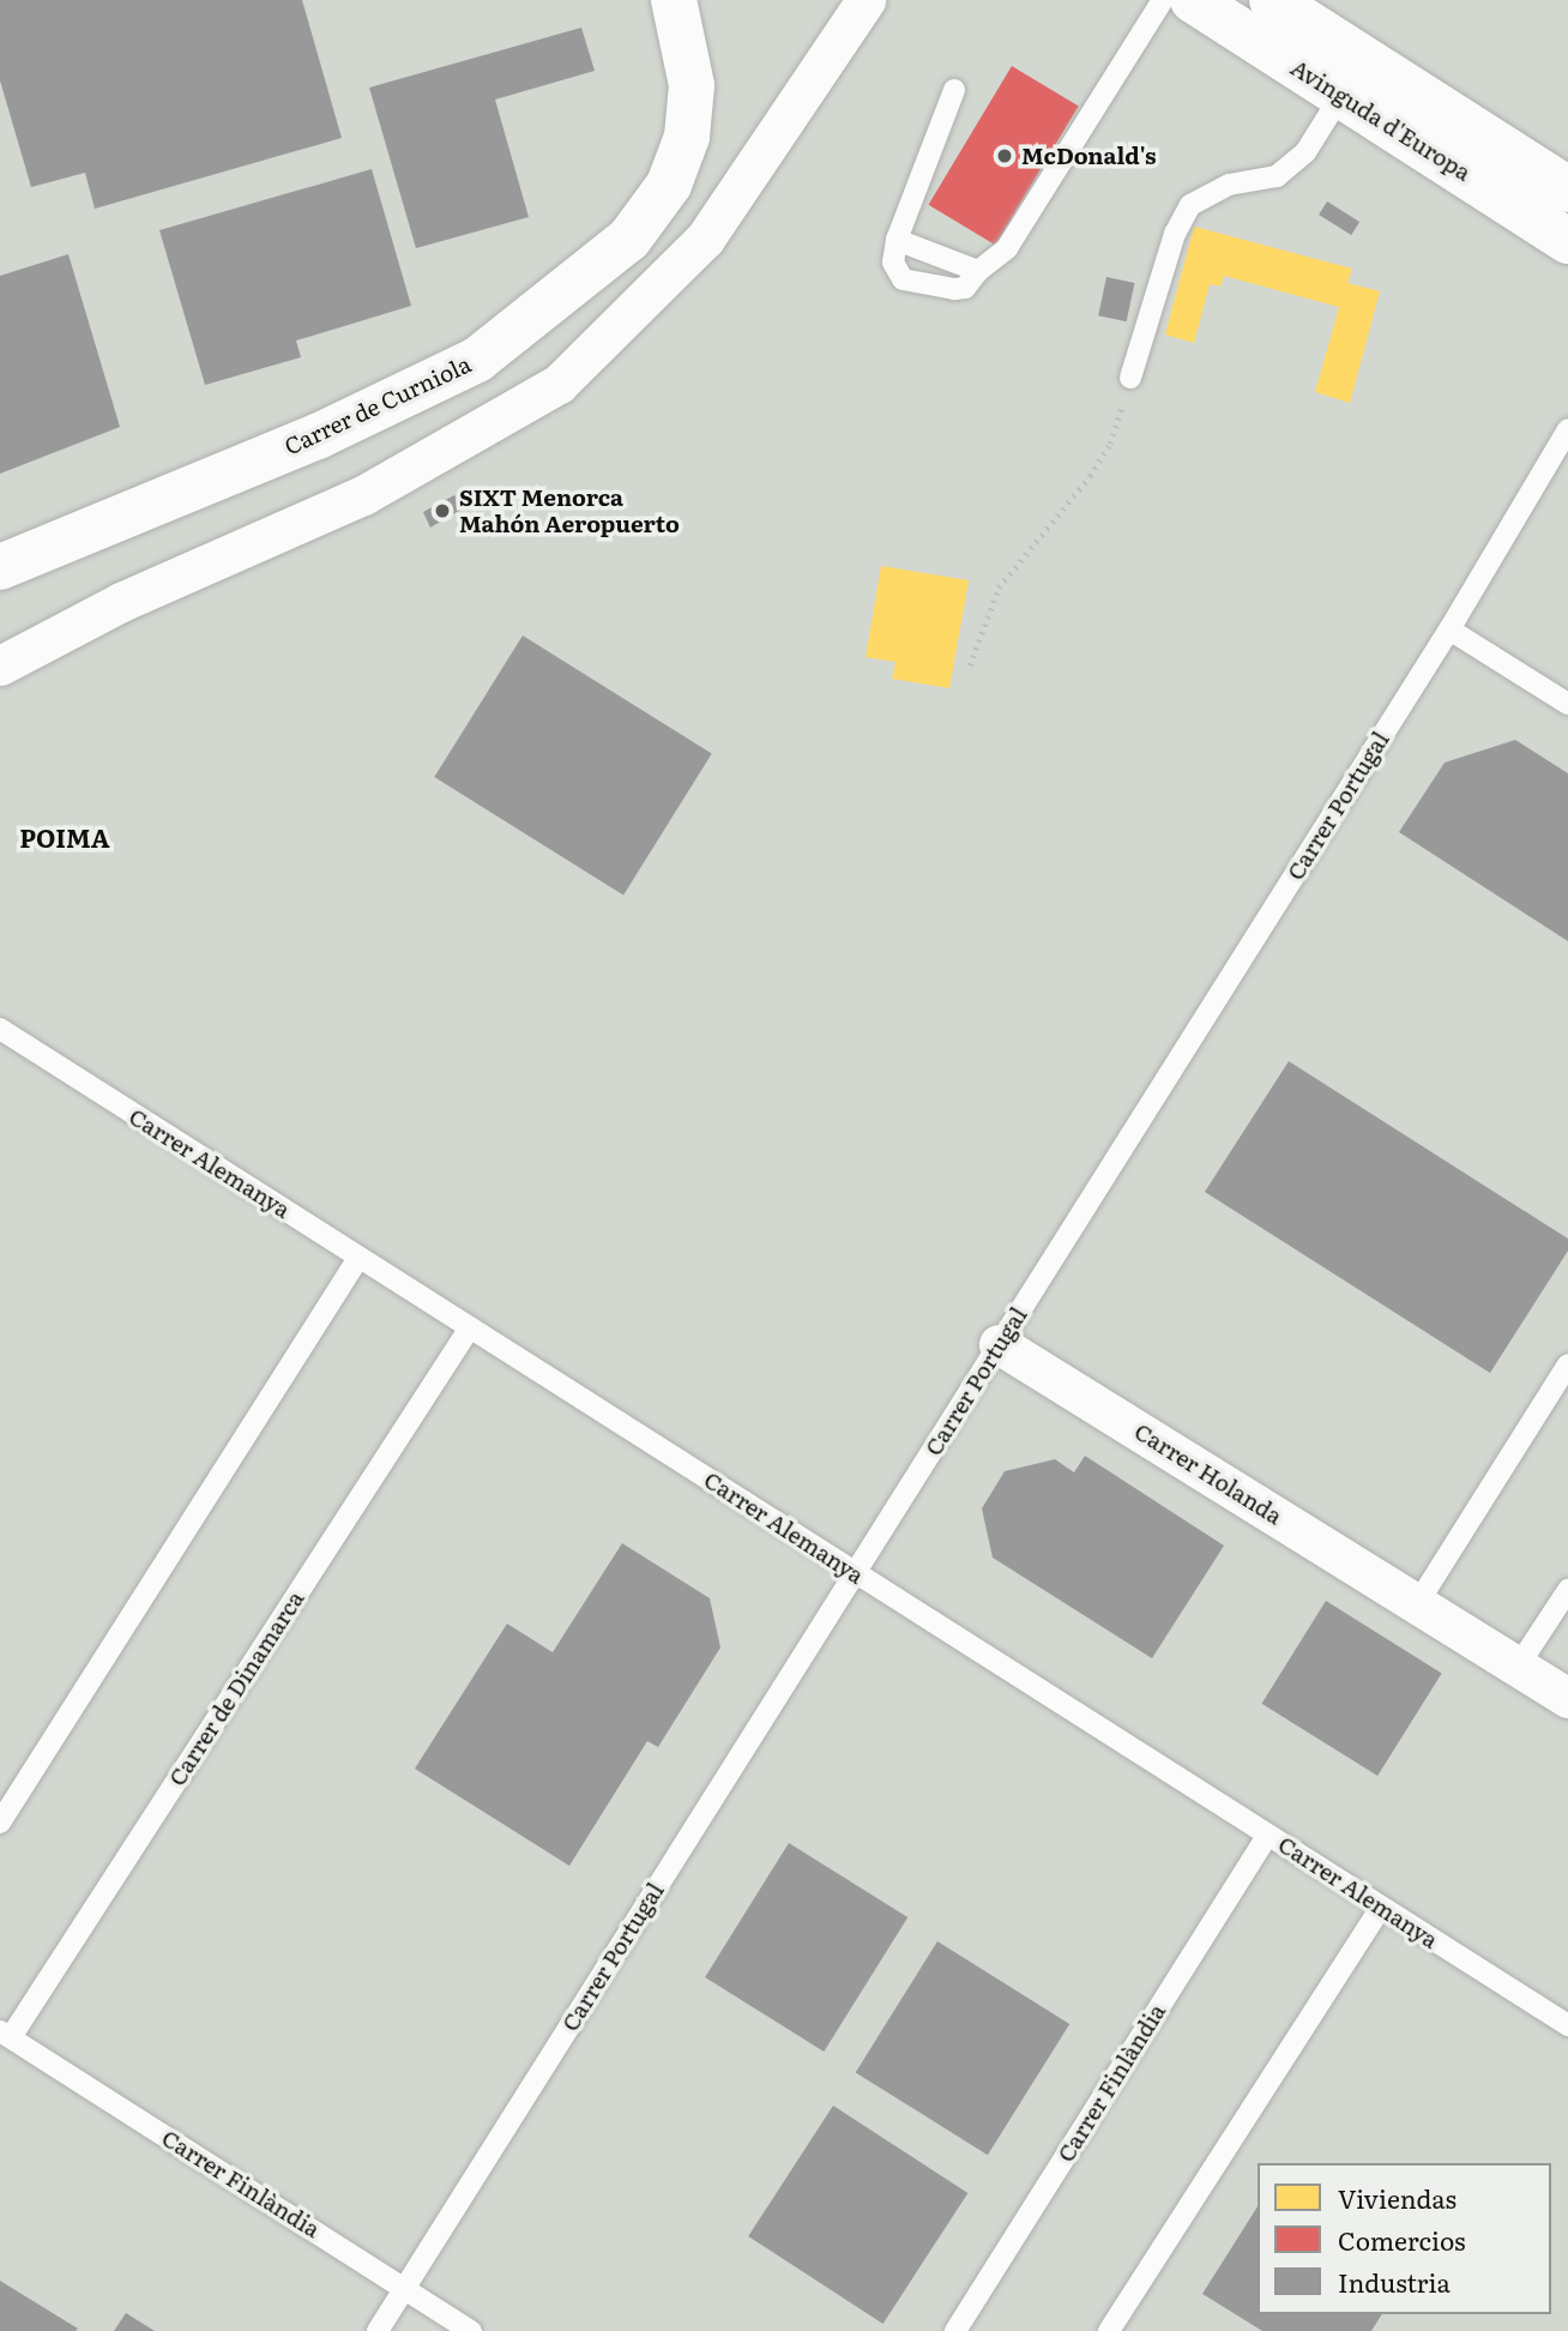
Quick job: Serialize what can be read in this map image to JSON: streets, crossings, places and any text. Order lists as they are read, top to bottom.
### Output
{
  "streets": {
    "street": ["Avinguda d'Europa", "Carrer de Curniola", "Carrer Holanda"],
    "lane": [
      "Carrer Portugal",
      "Carrer Alemanya",
      "Carrer de Dinamarca",
      "Carrer Finlàndia"
    ]
  },
  "crossings": [
    ["Carrer Portugal", "Carrer Alemanya"],
    ["Carrer Portugal", "Carrer Holanda"],
    ["Carrer Portugal", "Carrer Finlàndia"],
    ["Carrer Alemanya", "Carrer de Dinamarca"],
    ["Carrer Alemanya", "Carrer Finlàndia"],
    ["Carrer de Dinamarca", "Carrer Finlàndia"]
  ],
  "districts": ["POIMA"],
  "places": ["McDonald's", "SIXT Menorca Mahón Aeropuerto"],
  "legend": ["Viviendas", "Comercios", "Industria"]
}
